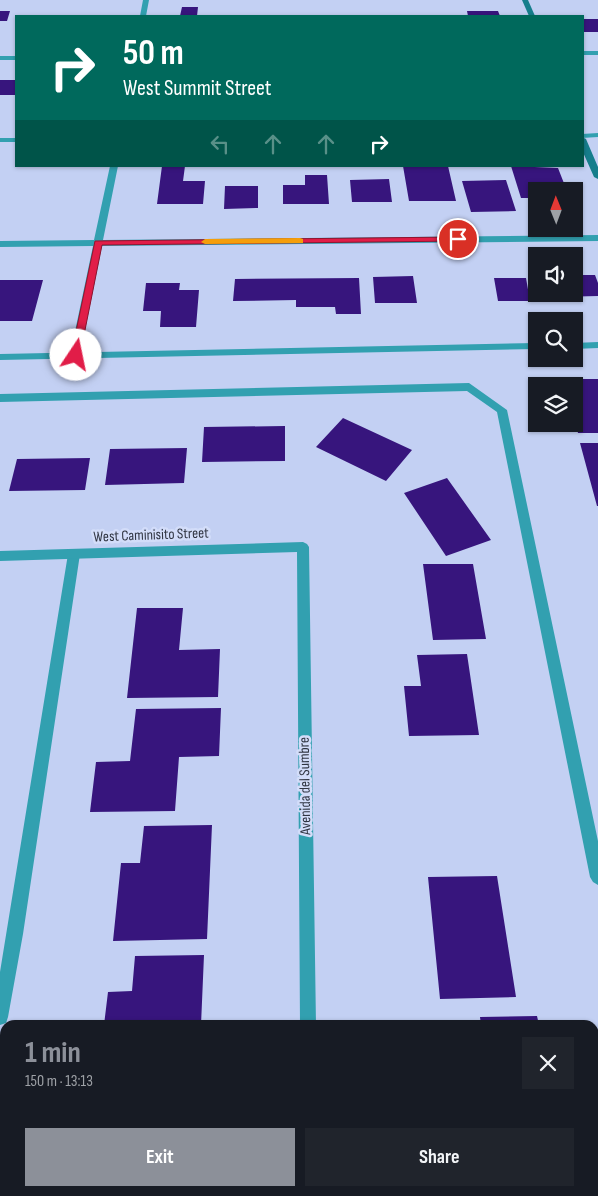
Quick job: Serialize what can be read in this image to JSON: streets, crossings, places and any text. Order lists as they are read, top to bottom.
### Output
{
  "streets": {
    "street": ["West Caminisito Street", "Avenida del Sumbre"]
  },
  "crossings": [
    ["West Caminisito Street", "Avenida del Sumbre"]
  ],
  "north": "top",
  "page": {
    "turn": ["50 m", "West Summit Street"],
    "heading": ["1 min", "150 m · 13:13"],
    "buttons": ["Exit", "Share"]
  }
}
